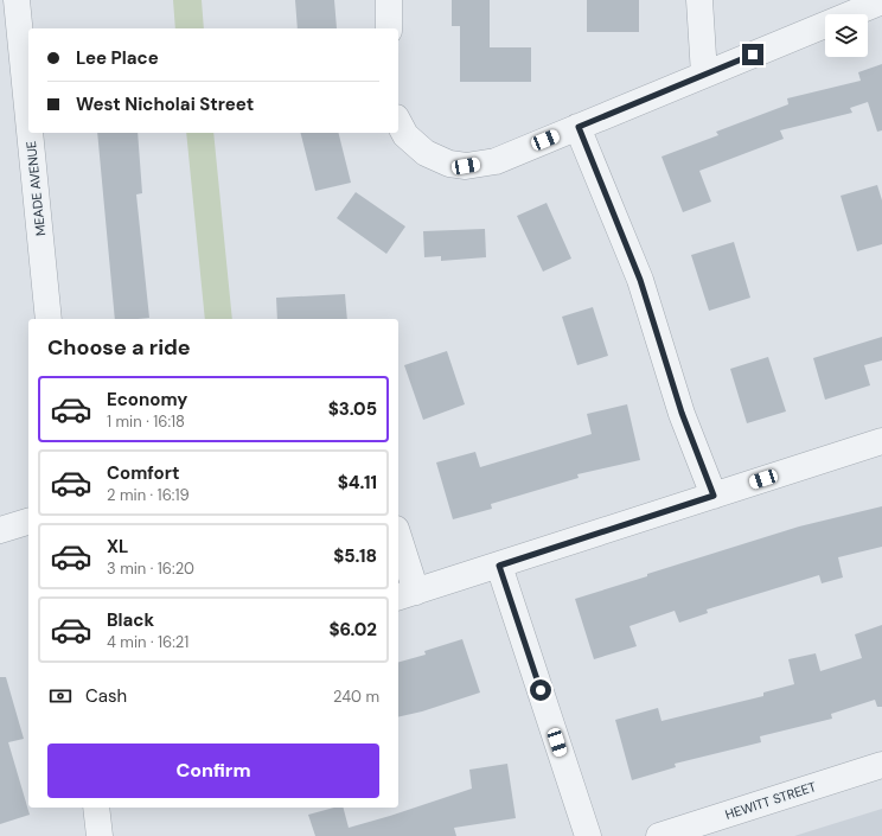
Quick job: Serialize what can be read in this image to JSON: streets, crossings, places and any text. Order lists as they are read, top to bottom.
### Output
{
  "streets": {
    "street": ["MEADE AVENUE", "HEWITT STREET"]
  },
  "page": {
    "banner": ["Lee Place", "West Nicholai Street"],
    "heading": "Choose a ride",
    "list": [
      {
        "name": "Economy",
        "note": "1 min · 16:18",
        "value": "$3.05"
      },
      {
        "name": "Comfort",
        "note": "2 min · 16:19",
        "value": "$4.11"
      },
      {
        "name": "XL",
        "note": "3 min · 16:20",
        "value": "$5.18"
      },
      {
        "name": "Black",
        "note": "4 min · 16:21",
        "value": "$6.02"
      }
    ],
    "pay": ["Cash", "240 m"],
    "buttons": "Confirm"
  }
}
